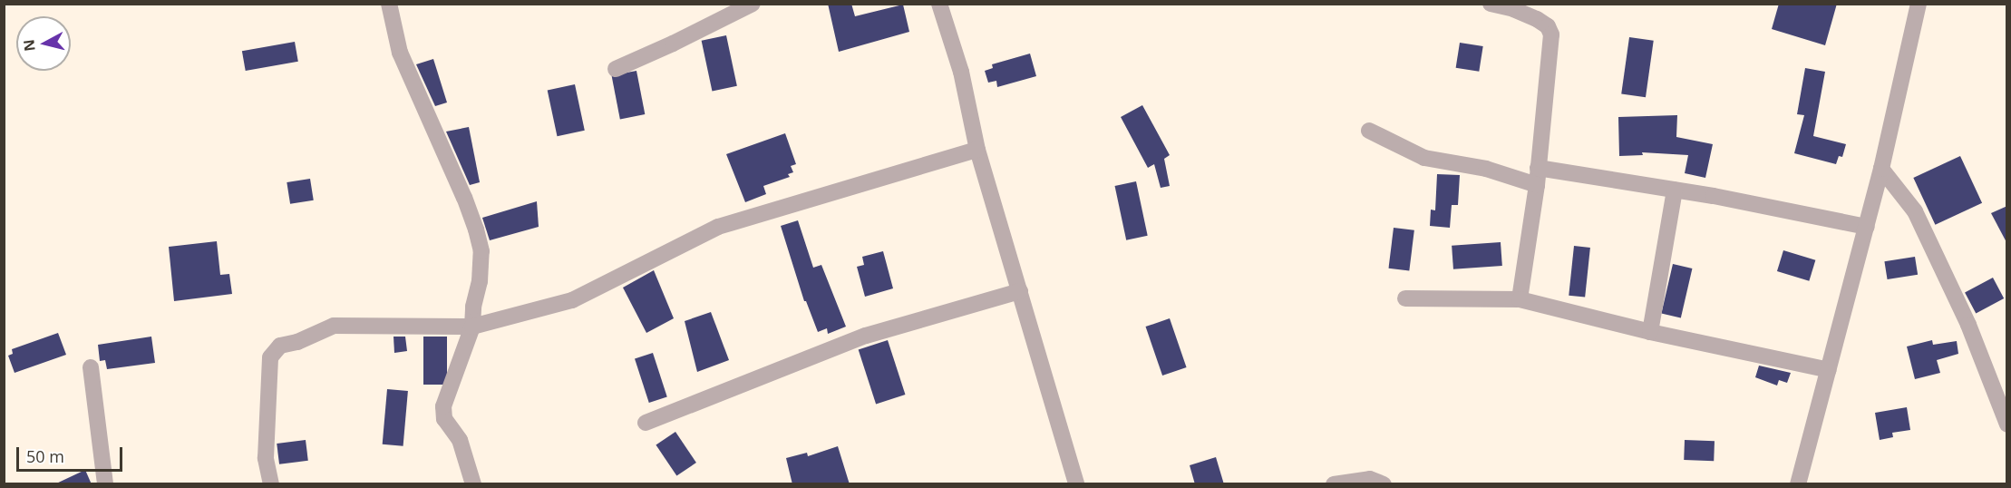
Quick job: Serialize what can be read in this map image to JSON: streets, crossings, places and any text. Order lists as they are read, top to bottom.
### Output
{
  "scale_bar": "50 m",
  "north": "left"
}
